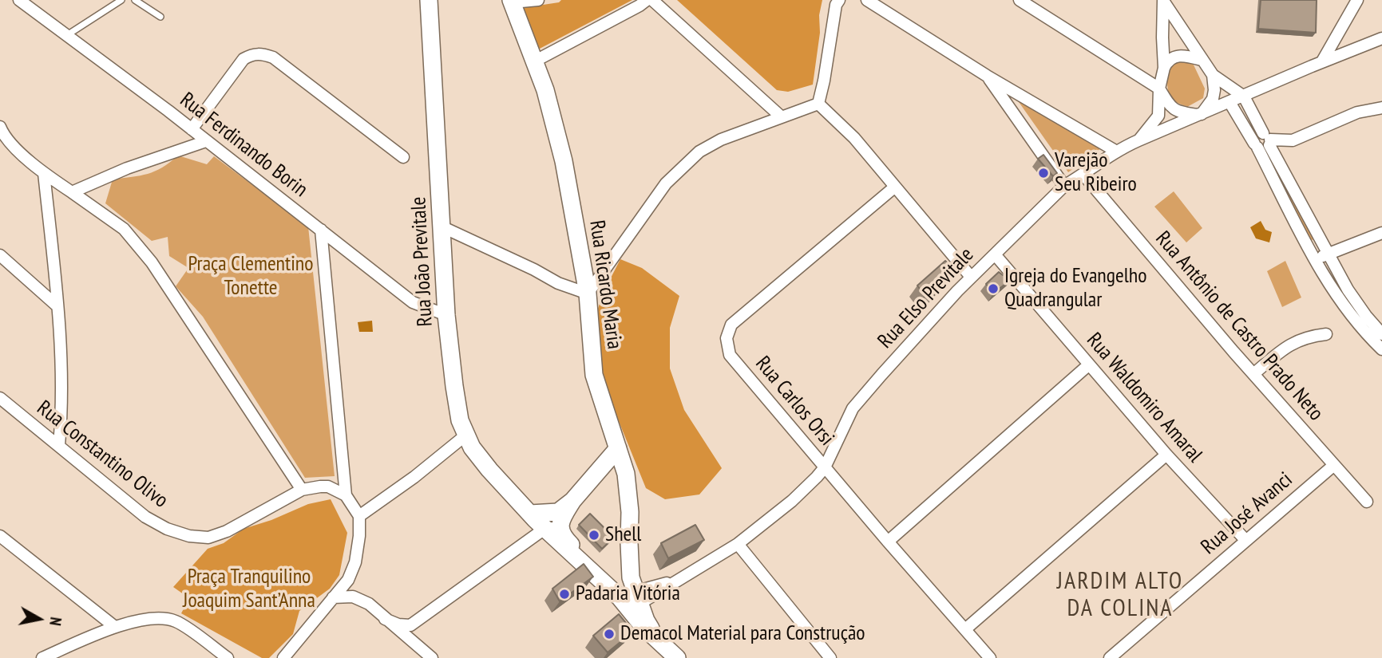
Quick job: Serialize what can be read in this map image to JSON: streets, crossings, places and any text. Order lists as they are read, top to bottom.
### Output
{
  "streets": {
    "main road": ["Rua João Previtale", "Rua Ricardo Maria"],
    "street": [
      "Rua Ferdinando Borin",
      "Rua Elso Previtale",
      "Rua Antônio de Castro Prado Neto",
      "Rua Waldomiro Amaral",
      "Rua Carlos Orsi",
      "Rua Constantino Olivo",
      "Rua José Avanci"
    ]
  },
  "crossings": [
    ["Rua Ferdinando Borin", "Rua João Previtale"],
    ["Rua Ricardo Maria", "Rua Elso Previtale"],
    ["Rua Elso Previtale", "Rua Antônio de Castro Prado Neto"],
    ["Rua Elso Previtale", "Rua Waldomiro Amaral"],
    ["Rua Elso Previtale", "Rua Carlos Orsi"],
    ["Rua Antônio de Castro Prado Neto", "Rua José Avanci"],
    ["Rua Waldomiro Amaral", "Rua José Avanci"]
  ],
  "districts": ["JARDIM ALTO DA COLINA"],
  "parks": ["Praça Clementino Tonette", "Praça Tranquilino Joaquim Sant’Anna"],
  "places": [
    "Varejão Seu Ribeiro",
    "Igreja do Evangelho Quadrangular",
    "Shell",
    "Padaria Vitória",
    "Demacol Material para Construção"
  ],
  "north": "right"
}
